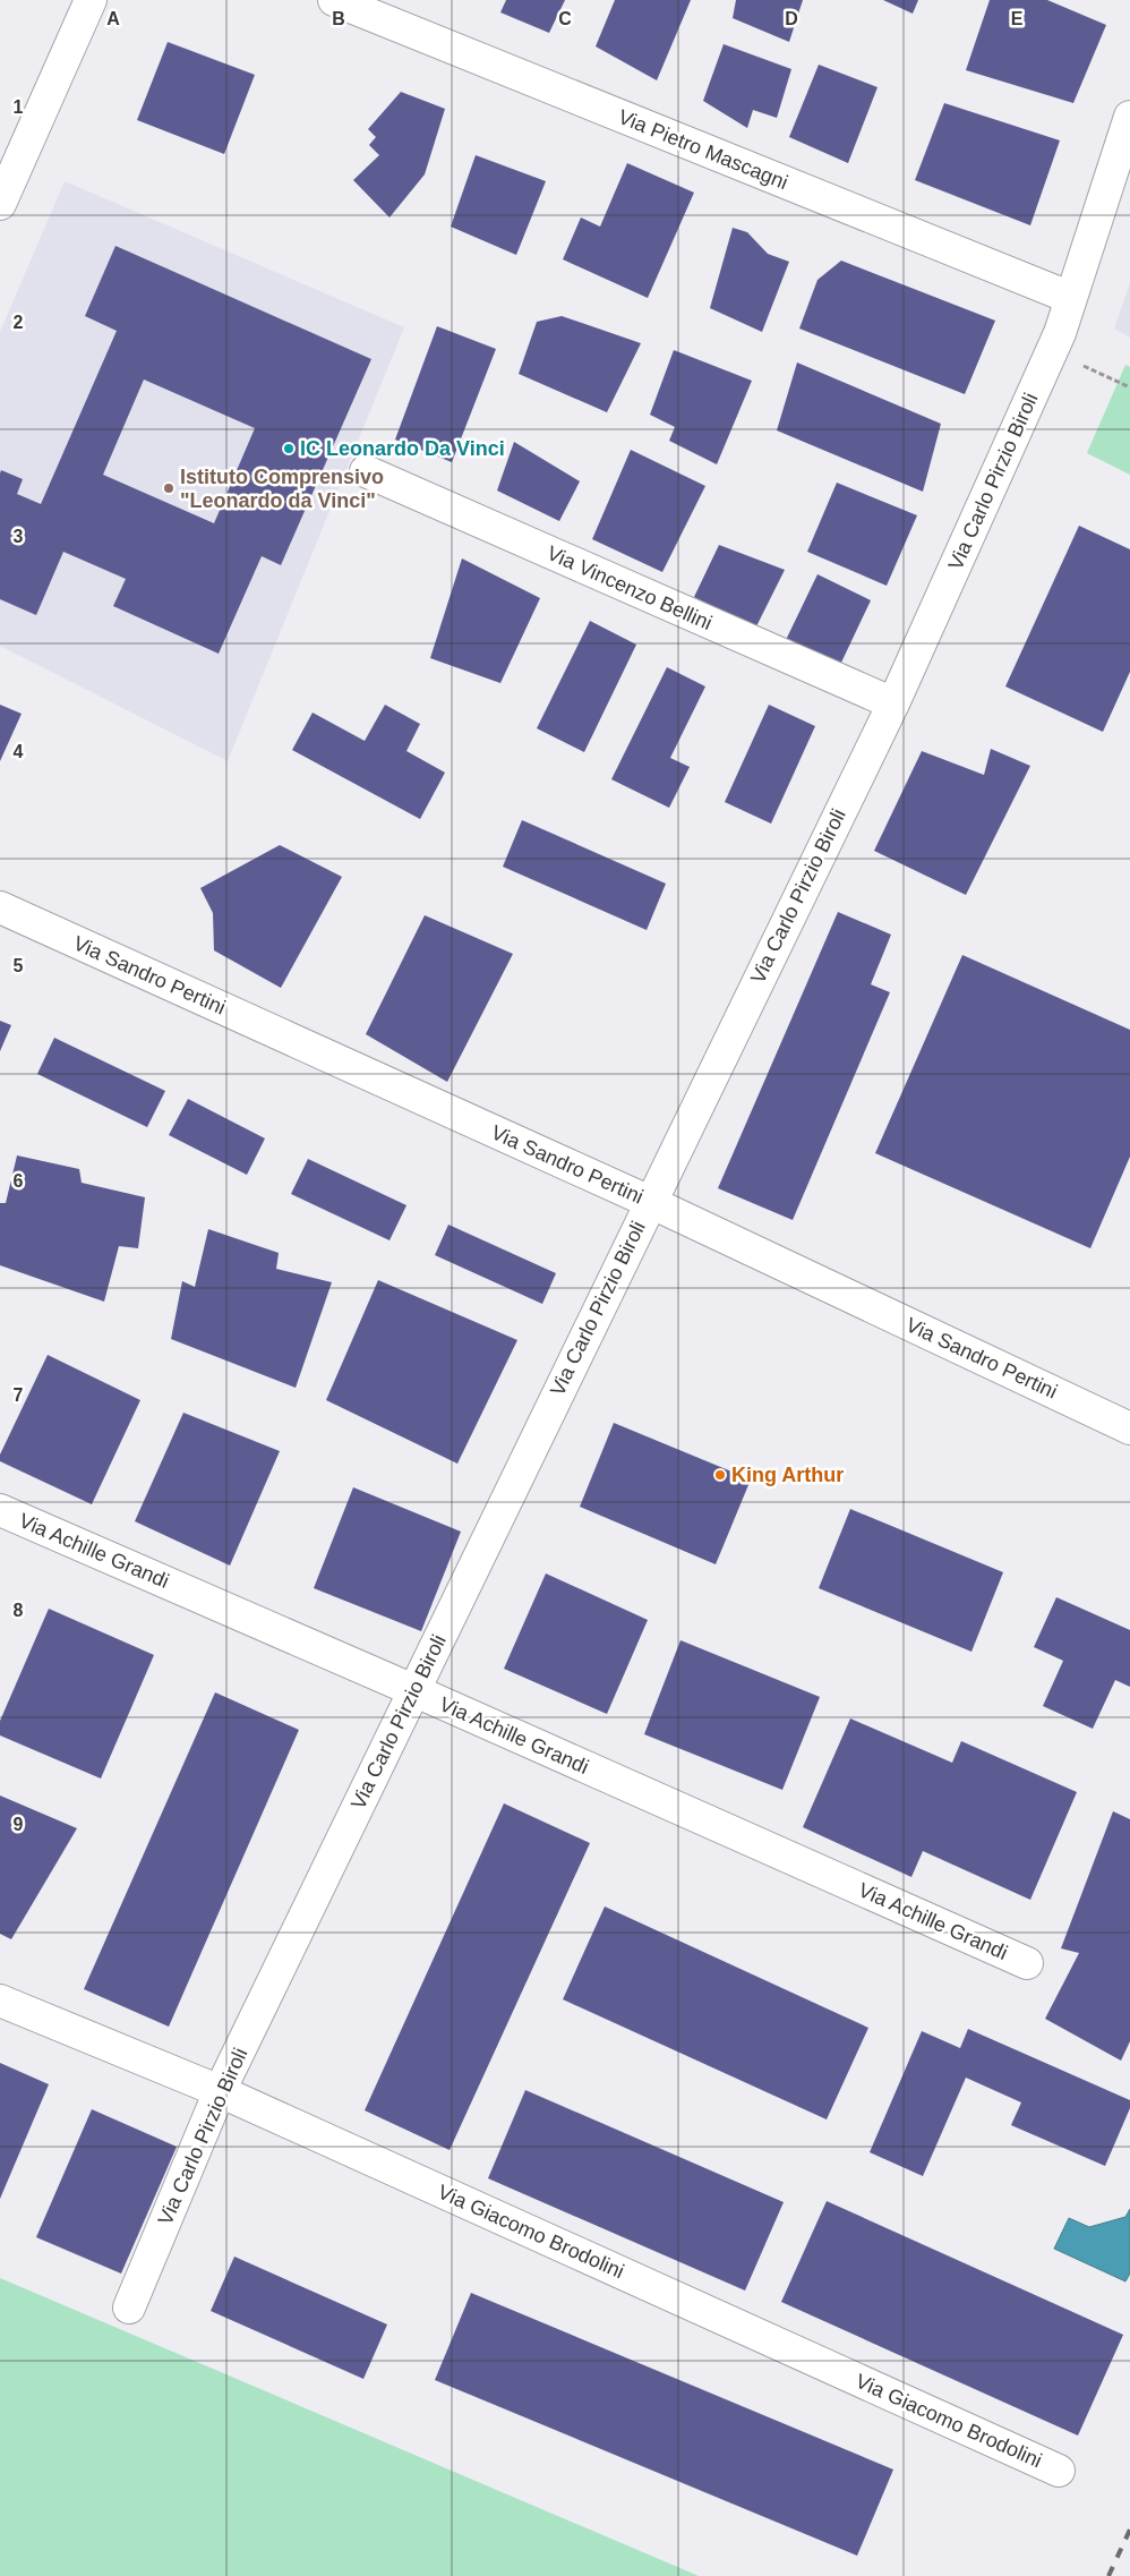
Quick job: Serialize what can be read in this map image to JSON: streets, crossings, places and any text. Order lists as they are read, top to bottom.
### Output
{
  "streets": {
    "street": [
      "Via Pietro Mascagni",
      "Via Carlo Pirzio Biroli",
      "Via Vincenzo Bellini",
      "Via Sandro Pertini",
      "Via Achille Grandi",
      "Via Giacomo Brodolini"
    ]
  },
  "crossings": [
    ["Via Pietro Mascagni", "Via Carlo Pirzio Biroli"],
    ["Via Carlo Pirzio Biroli", "Via Vincenzo Bellini"],
    ["Via Carlo Pirzio Biroli", "Via Sandro Pertini"],
    ["Via Carlo Pirzio Biroli", "Via Achille Grandi"],
    ["Via Carlo Pirzio Biroli", "Via Giacomo Brodolini"]
  ],
  "places": ["IC Leonardo Da Vinci", "Istituto Comprensivo \"Leonardo da Vinci\"", "King Arthur"],
  "grid": {
    "columns": [
      "A",
      "B",
      "C",
      "D",
      "E"
    ],
    "rows": [
      "1",
      "2",
      "3",
      "4",
      "5",
      "6",
      "7",
      "8",
      "9"
    ]
  }
}
